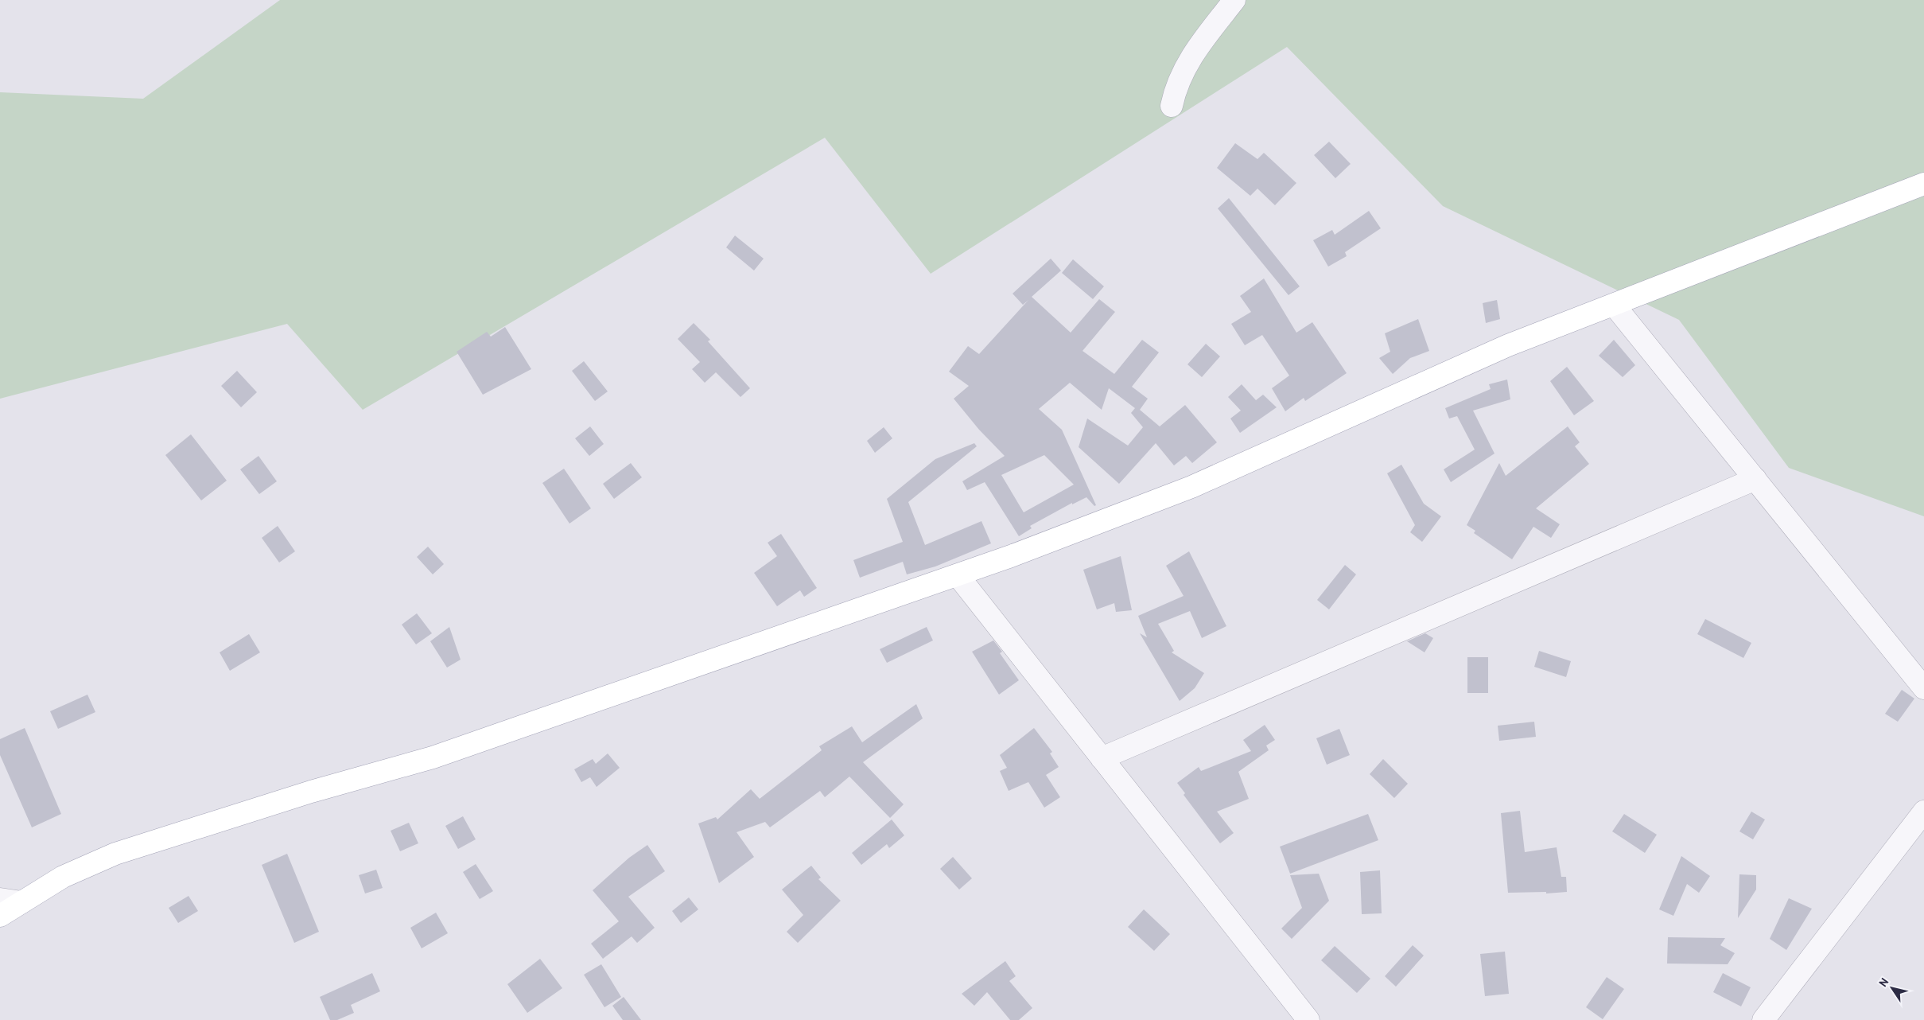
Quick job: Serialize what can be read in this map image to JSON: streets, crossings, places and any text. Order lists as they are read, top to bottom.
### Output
{
  "north": "top left"
}
